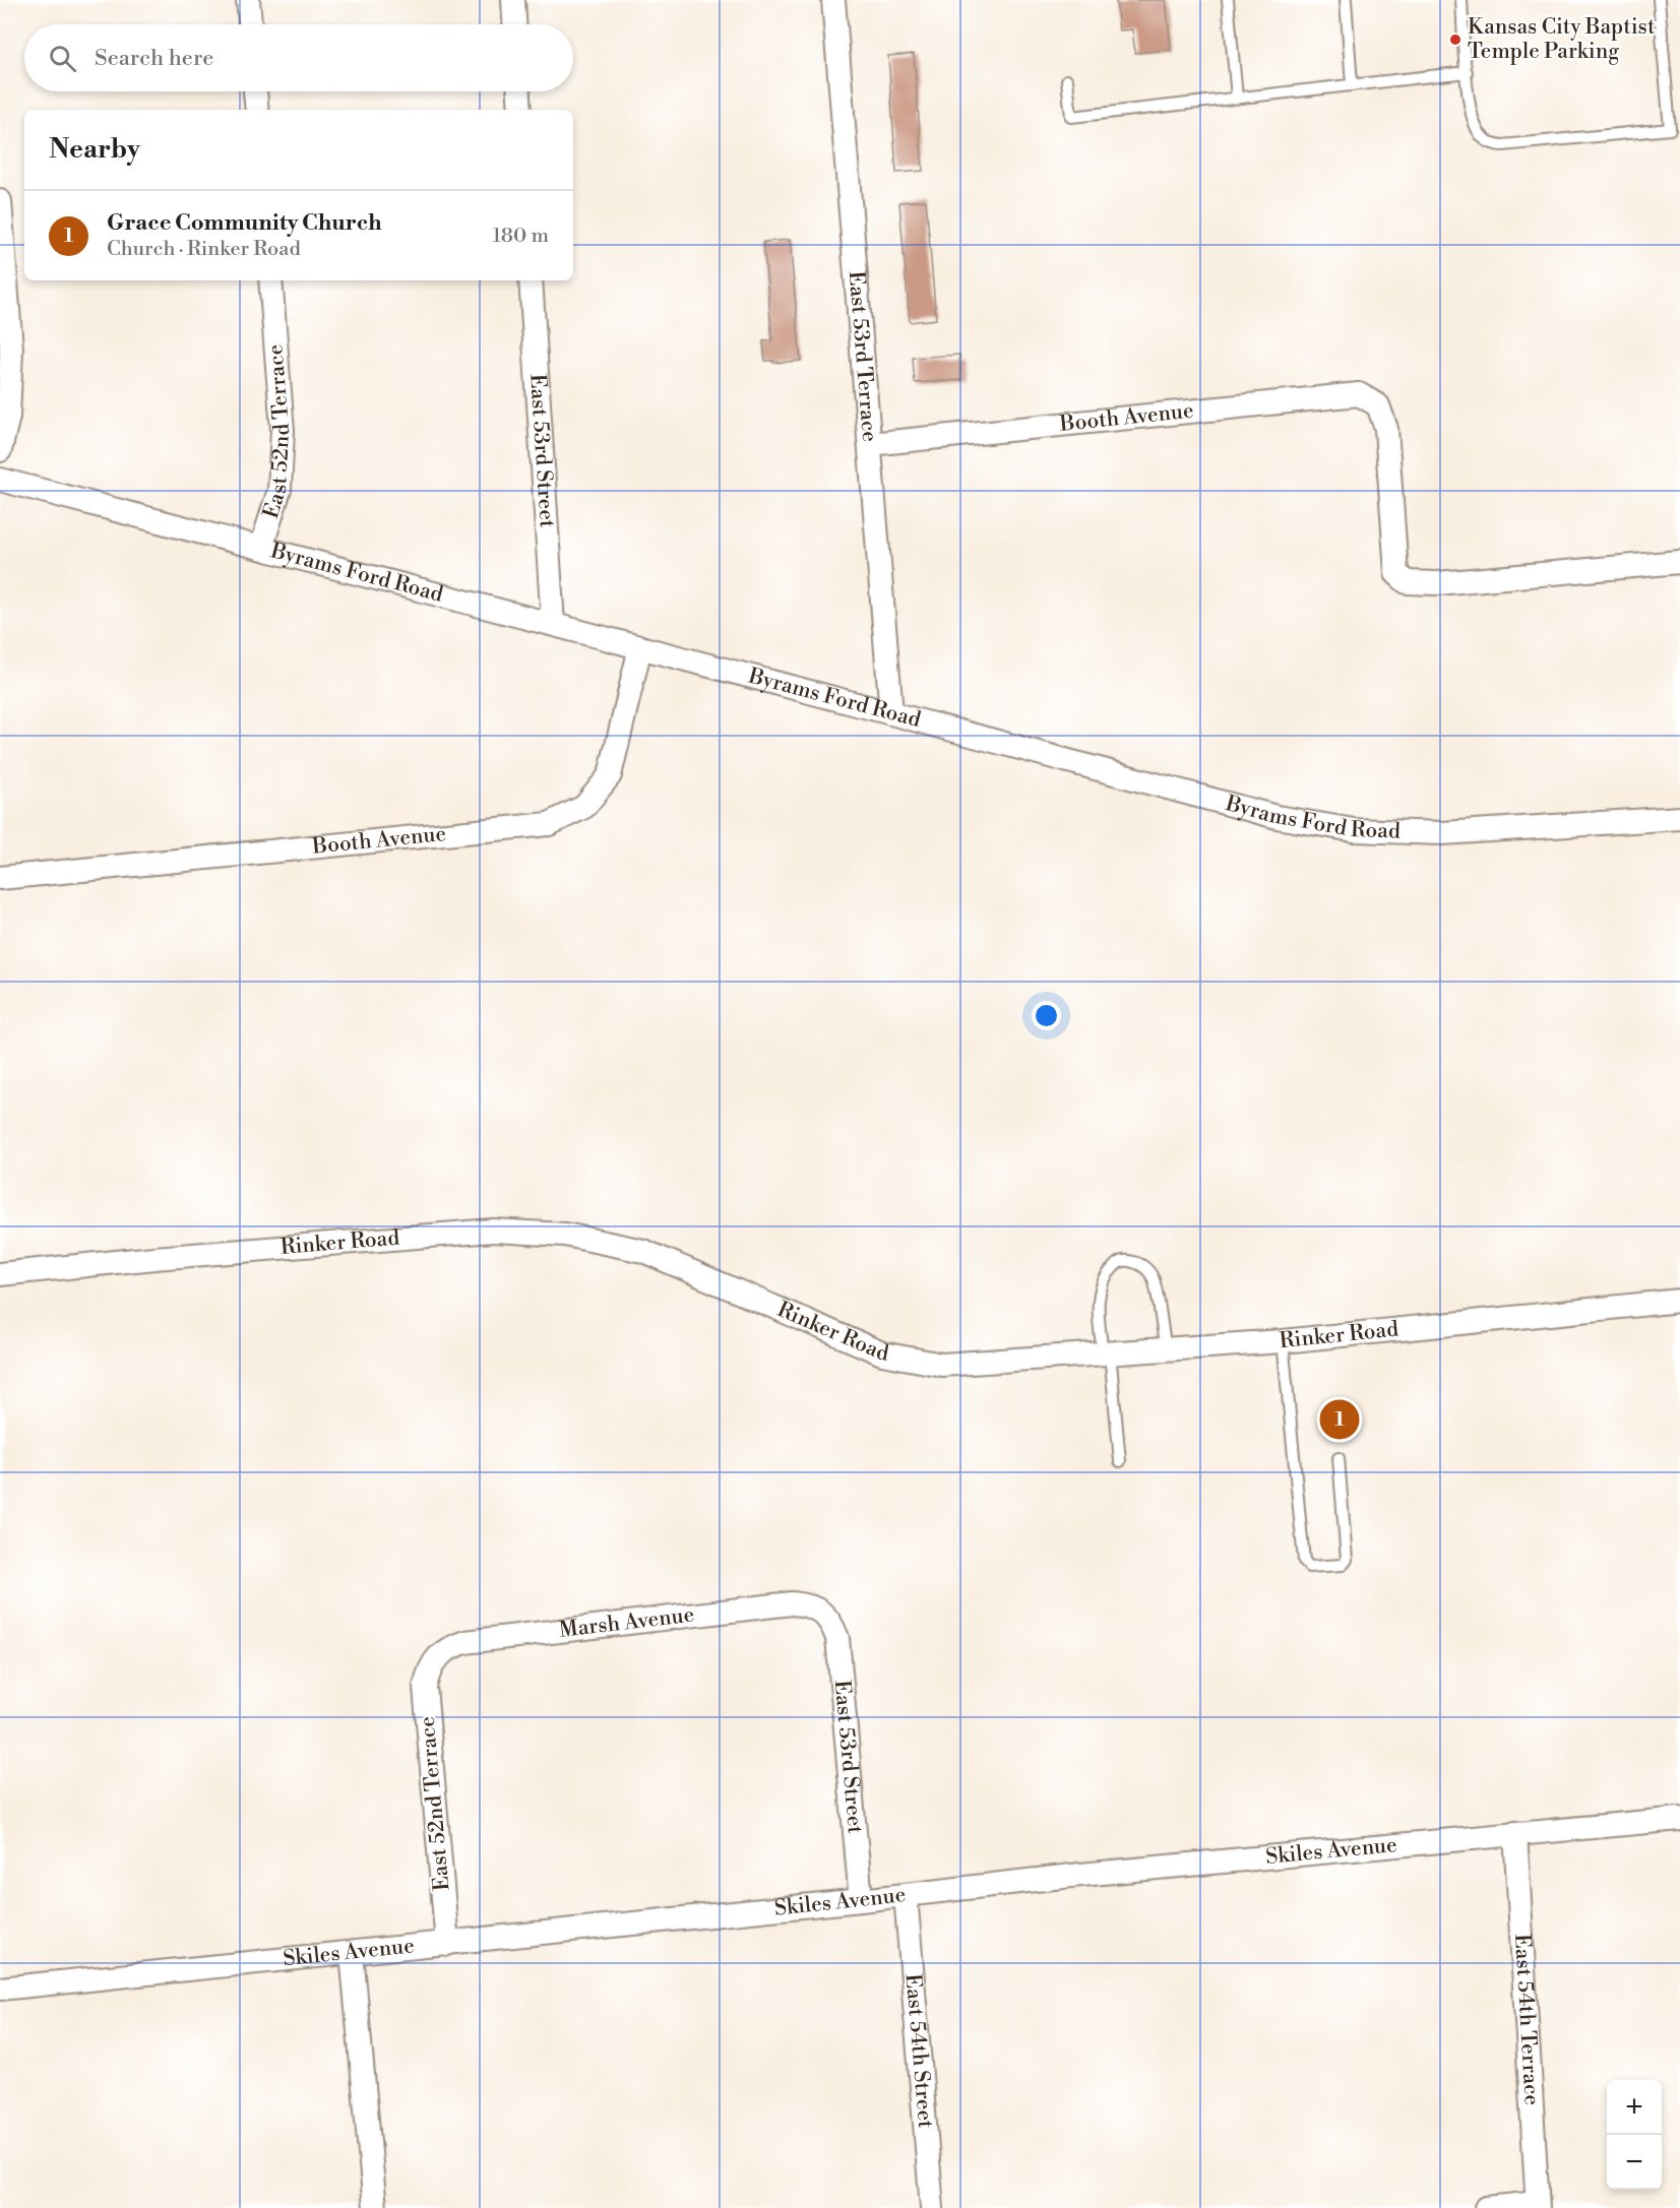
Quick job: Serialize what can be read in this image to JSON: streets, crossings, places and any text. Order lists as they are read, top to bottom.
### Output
{
  "streets": {
    "street": [
      "East 53rd Terrace",
      "Booth Avenue",
      "East 52nd Terrace",
      "East 53rd Street",
      "Byrams Ford Road",
      "Rinker Road",
      "Marsh Avenue",
      "Skiles Avenue",
      "East 54th Terrace",
      "East 54th Street"
    ]
  },
  "crossings": [
    ["East 53rd Terrace", "Booth Avenue"],
    ["East 53rd Terrace", "Byrams Ford Road"],
    ["Booth Avenue", "Byrams Ford Road"],
    ["East 52nd Terrace", "Byrams Ford Road"],
    ["East 52nd Terrace", "Marsh Avenue"],
    ["East 52nd Terrace", "Skiles Avenue"],
    ["East 53rd Street", "Byrams Ford Road"],
    ["East 53rd Street", "Marsh Avenue"],
    ["East 53rd Street", "Skiles Avenue"],
    ["Skiles Avenue", "East 54th Terrace"],
    ["Skiles Avenue", "East 54th Street"]
  ],
  "places": ["Kansas City Baptist Temple Parking"],
  "page": {
    "search": "Search here",
    "heading": "Nearby",
    "list": [
      {
        "mark": "1",
        "name": "Grace Community Church",
        "note": "Church · Rinker Road",
        "value": "180 m"
      }
    ],
    "pins": "1",
    "map_buttons": ["+", "−"]
  }
}
